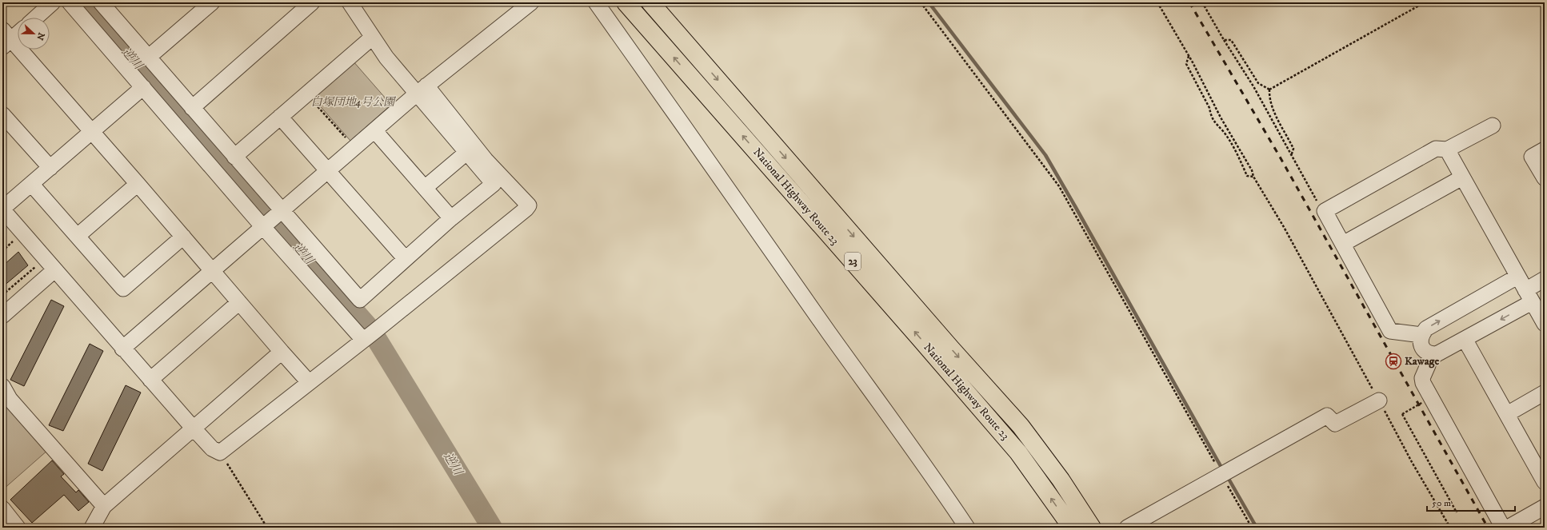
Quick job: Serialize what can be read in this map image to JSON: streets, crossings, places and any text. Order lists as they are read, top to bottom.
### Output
{
  "streets": {
    "highway": ["National Highway Route 23", "23"]
  },
  "water": ["逆川"],
  "parks": ["白塚団地4号公園"],
  "places": {
    "station": ["Kawage"]
  },
  "scale_bar": "50 m",
  "north": "right"
}
